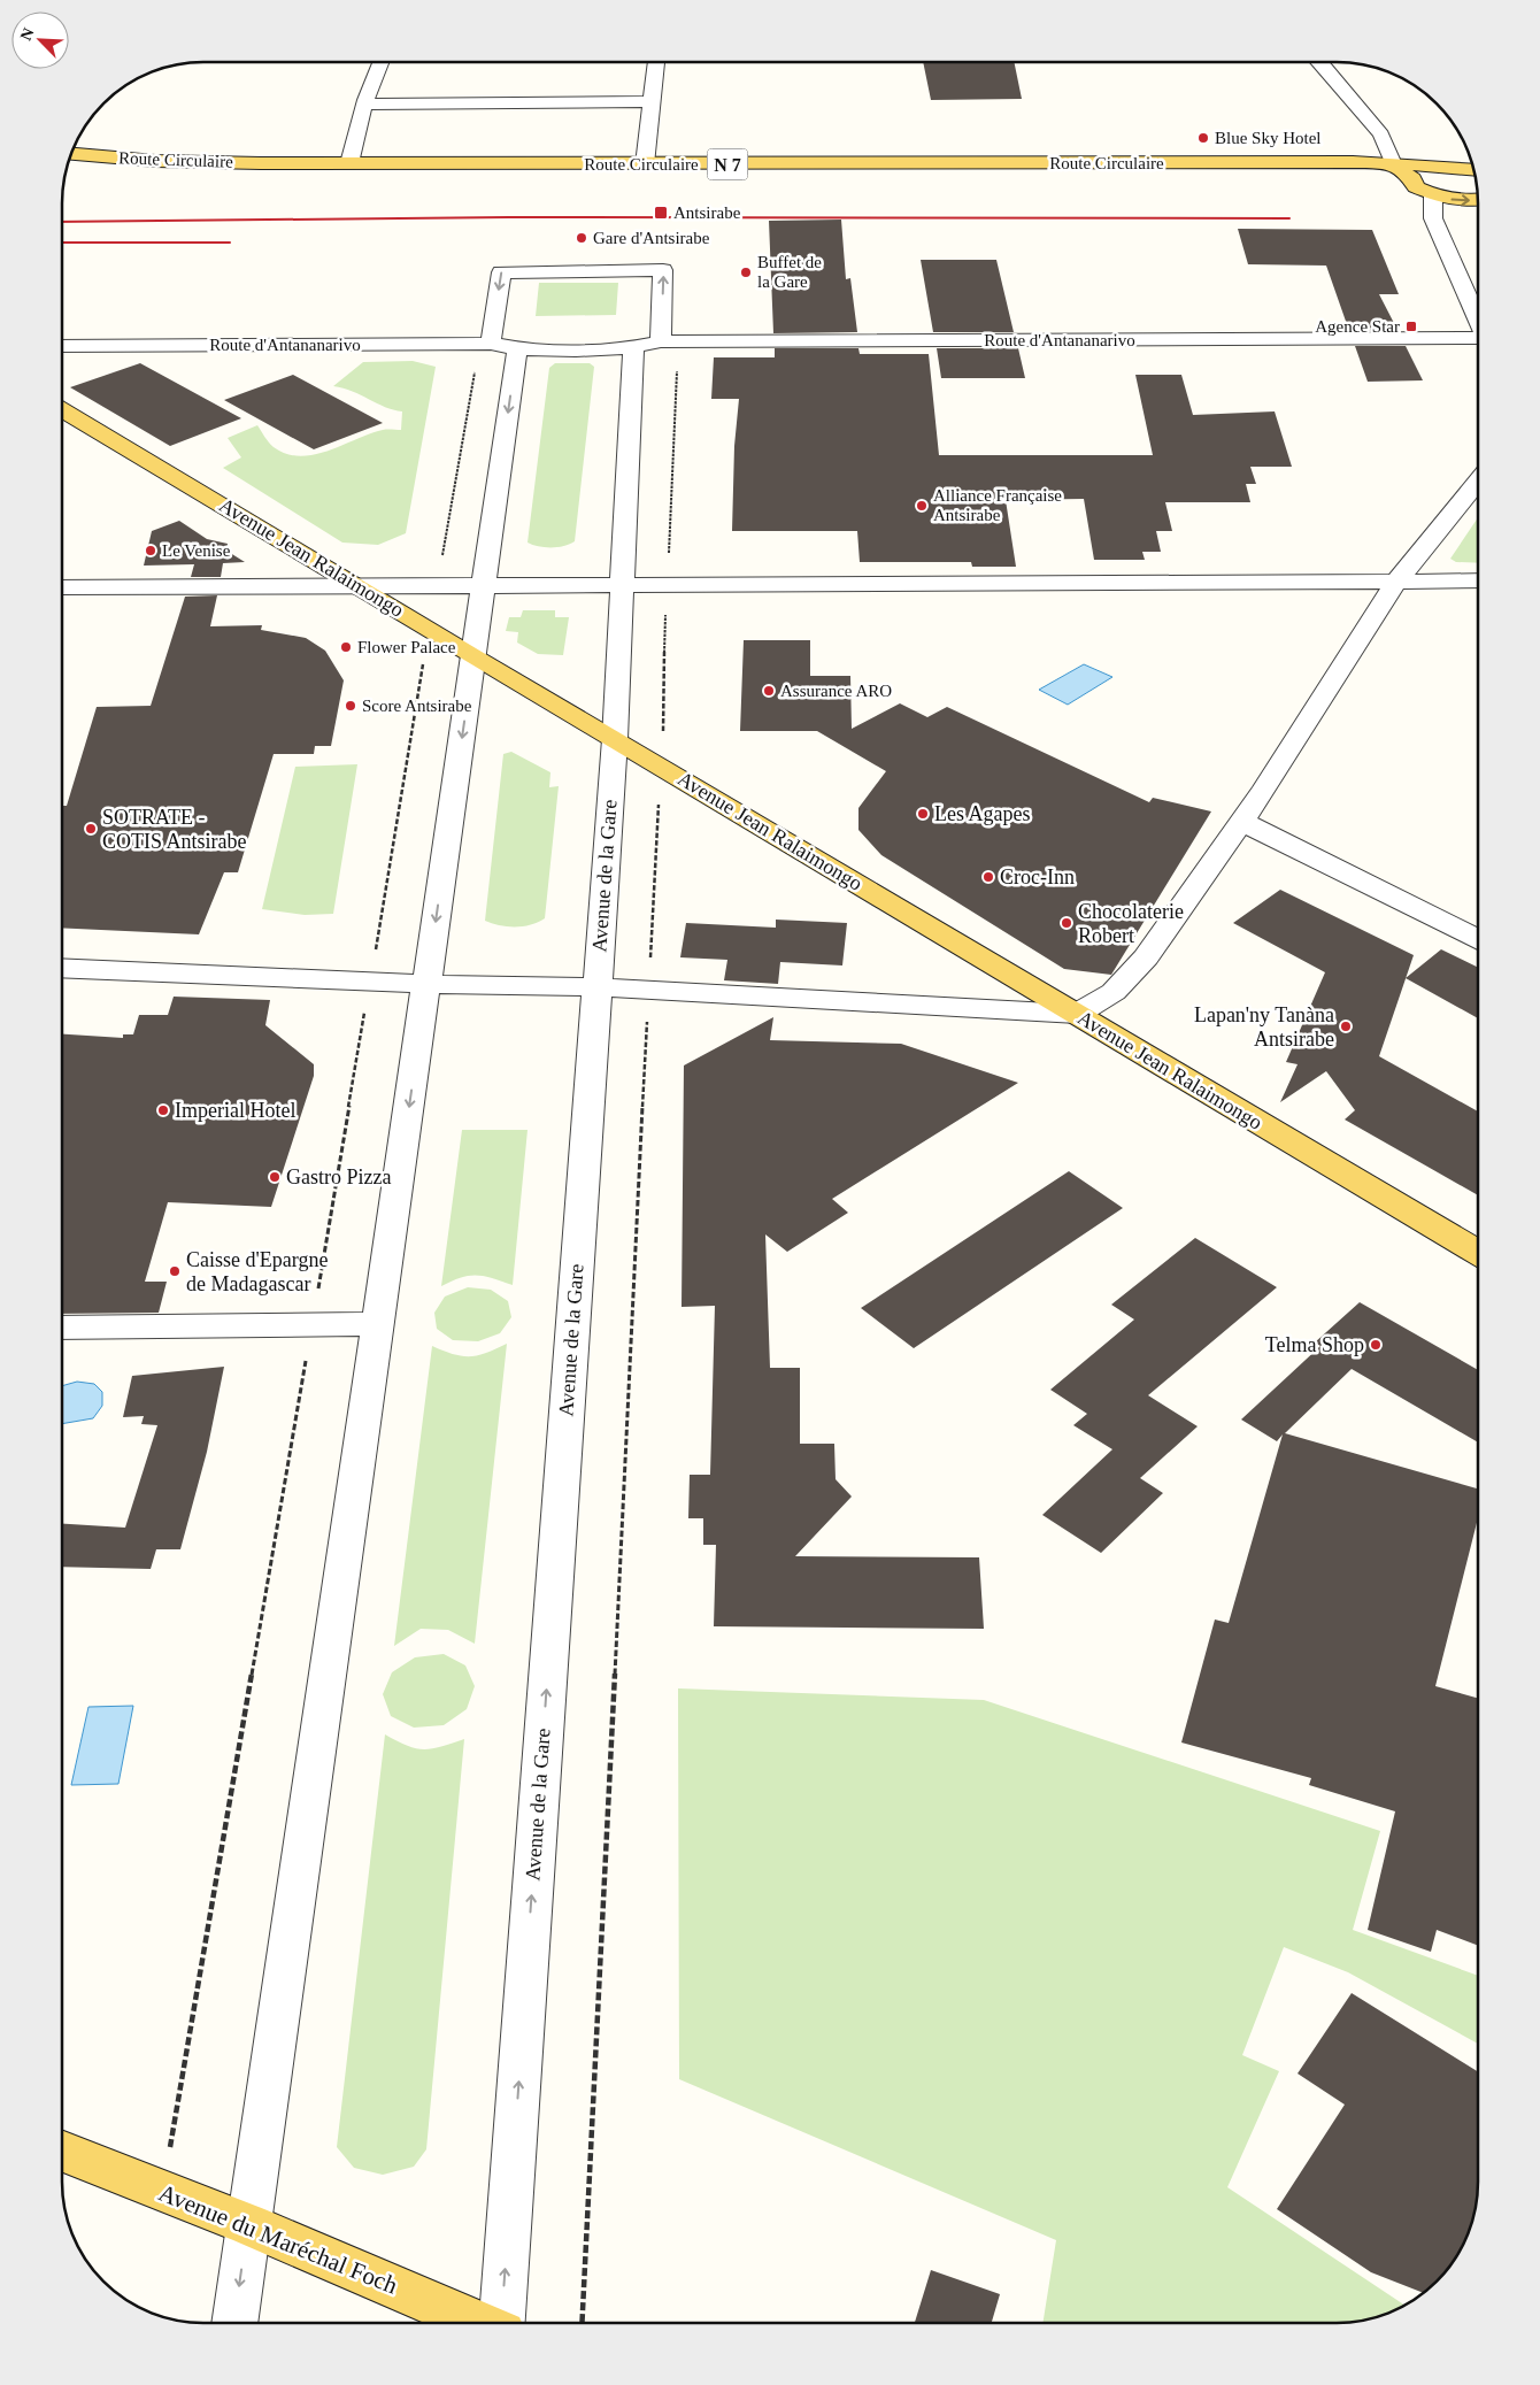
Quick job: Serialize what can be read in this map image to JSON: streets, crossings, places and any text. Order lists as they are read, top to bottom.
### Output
{
  "streets": {
    "main road": [
      "Route Circulaire",
      "N 7",
      "Avenue Jean Ralaimongo",
      "Avenue du Maréchal Foch"
    ],
    "street": ["Route d'Antananarivo", "Avenue de la Gare"]
  },
  "crossings": [
    ["Route Circulaire", "N 7"],
    ["Route d'Antananarivo", "Avenue de la Gare"],
    ["Avenue Jean Ralaimongo", "Avenue de la Gare"]
  ],
  "places": {
    "other": [
      "Blue Sky Hotel",
      "Gare d'Antsirabe",
      "Buffet de la Gare",
      "Alliance Française Antsirabe",
      "Le Venise",
      "Flower Palace",
      "Assurance ARO",
      "Score Antsirabe",
      "Les Agapes",
      "SOTRATE - COTIS Antsirabe",
      "Croc-Inn",
      "Chocolaterie Robert",
      "Lapan'ny Tanàna Antsirabe",
      "Imperial Hotel",
      "Gastro Pizza",
      "Caisse d'Epargne de Madagascar",
      "Telma Shop"
    ],
    "transit": ["Antsirabe", "Agence Star"]
  },
  "north": "top left"
}
